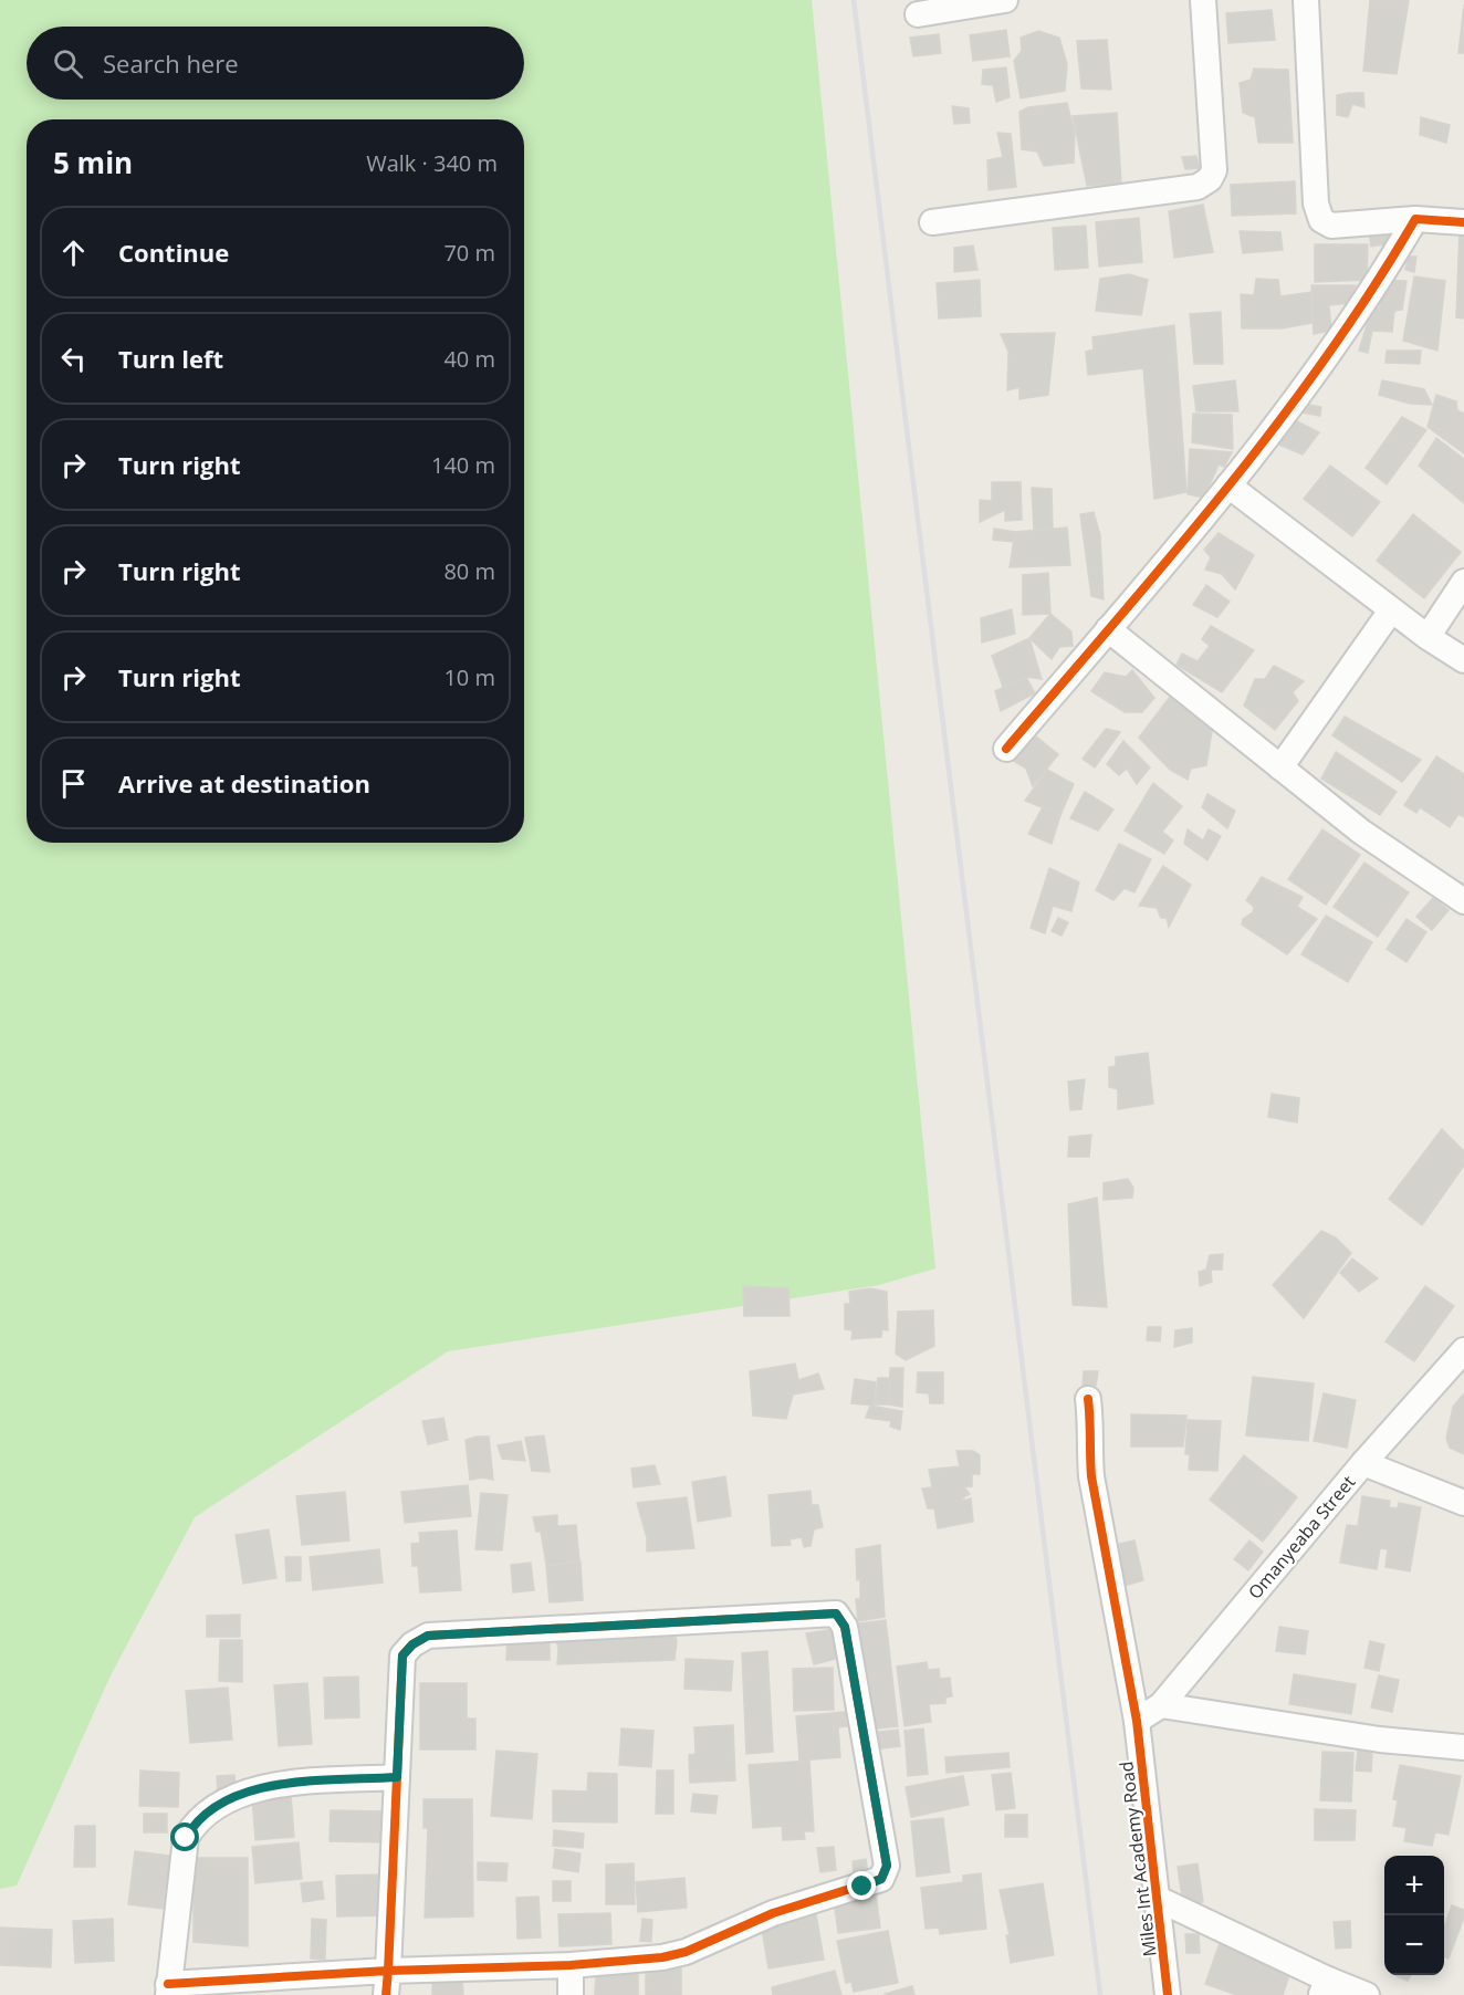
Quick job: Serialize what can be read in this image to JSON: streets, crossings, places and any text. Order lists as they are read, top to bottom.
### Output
{
  "streets": {
    "street": ["Omanyeaba Street", "Miles Int Academy Road"]
  },
  "crossings": [
    ["Omanyeaba Street", "Miles Int Academy Road"]
  ],
  "page": {
    "search": "Search here",
    "heading": ["5 min", "Walk · 340 m"],
    "list": [
      ["Continue", "70 m"],
      ["Turn left", "40 m"],
      ["Turn right", "140 m"],
      ["Turn right", "80 m"],
      ["Turn right", "10 m"],
      "Arrive at destination"
    ],
    "map_buttons": ["+", "−"]
  }
}
